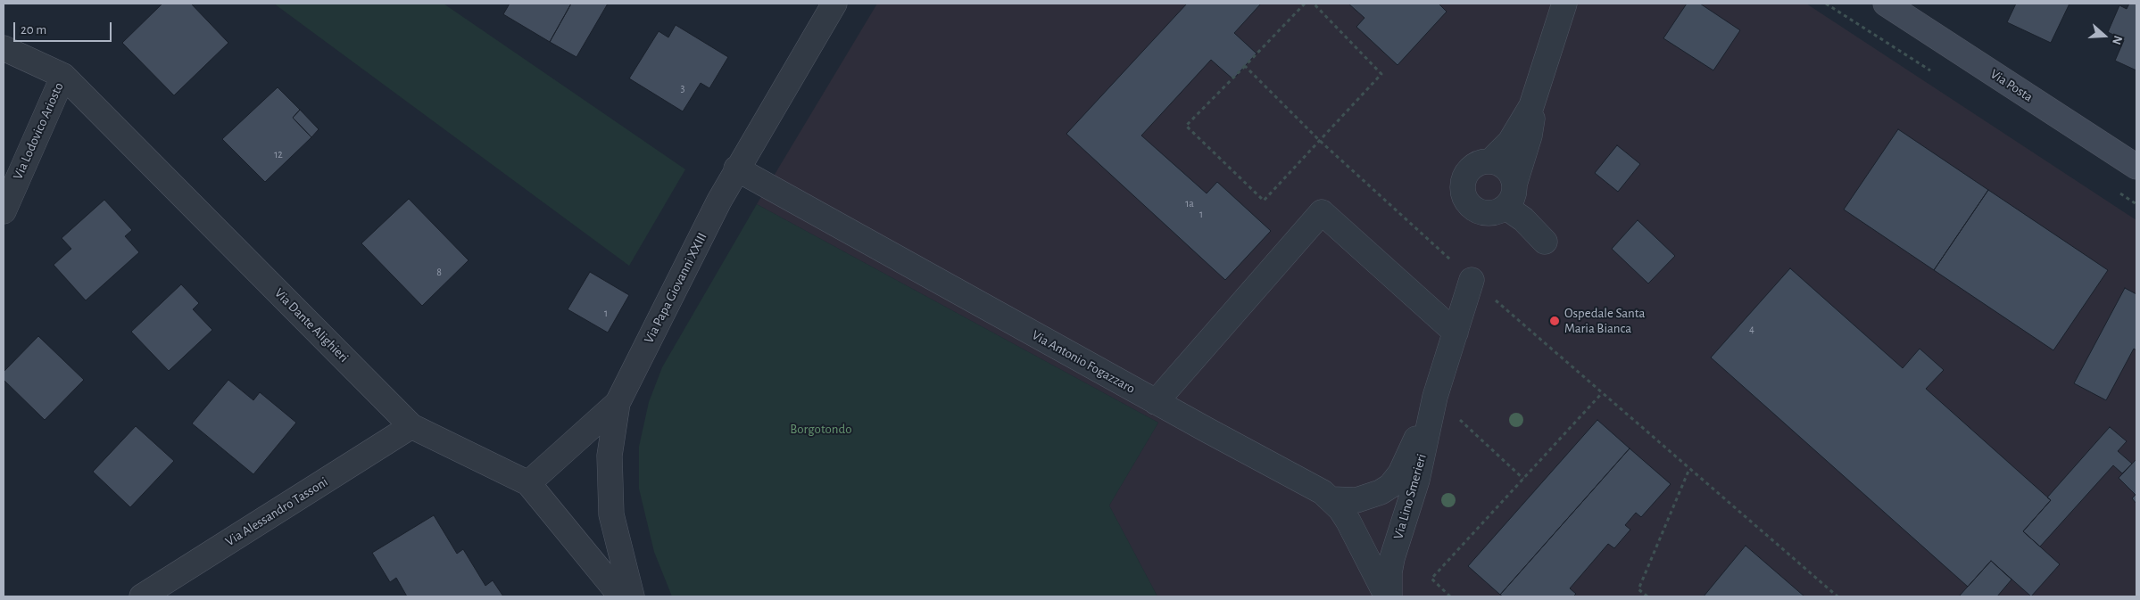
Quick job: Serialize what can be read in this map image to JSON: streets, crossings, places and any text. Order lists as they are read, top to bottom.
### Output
{
  "streets": {
    "street": [
      "Via Posta",
      "Via Lodovico Ariosto",
      "Via Papa Giovanni XXIII",
      "Via Dante Alighieri",
      "Via Antonio Fogazzaro",
      "Via Lino Smerieri",
      "Via Alessandro Tassoni"
    ]
  },
  "crossings": [
    ["Via Lodovico Ariosto", "Via Dante Alighieri"],
    ["Via Papa Giovanni XXIII", "Via Antonio Fogazzaro"],
    ["Via Dante Alighieri", "Via Alessandro Tassoni"],
    ["Via Antonio Fogazzaro", "Via Lino Smerieri"]
  ],
  "parks": ["Borgotondo"],
  "places": ["Ospedale Santa Maria Bianca"],
  "house_numbers": [
    "3",
    "12",
    "1a",
    "1",
    "8",
    "1",
    "4"
  ],
  "scale_bar": "20 m",
  "north": "right"
}
